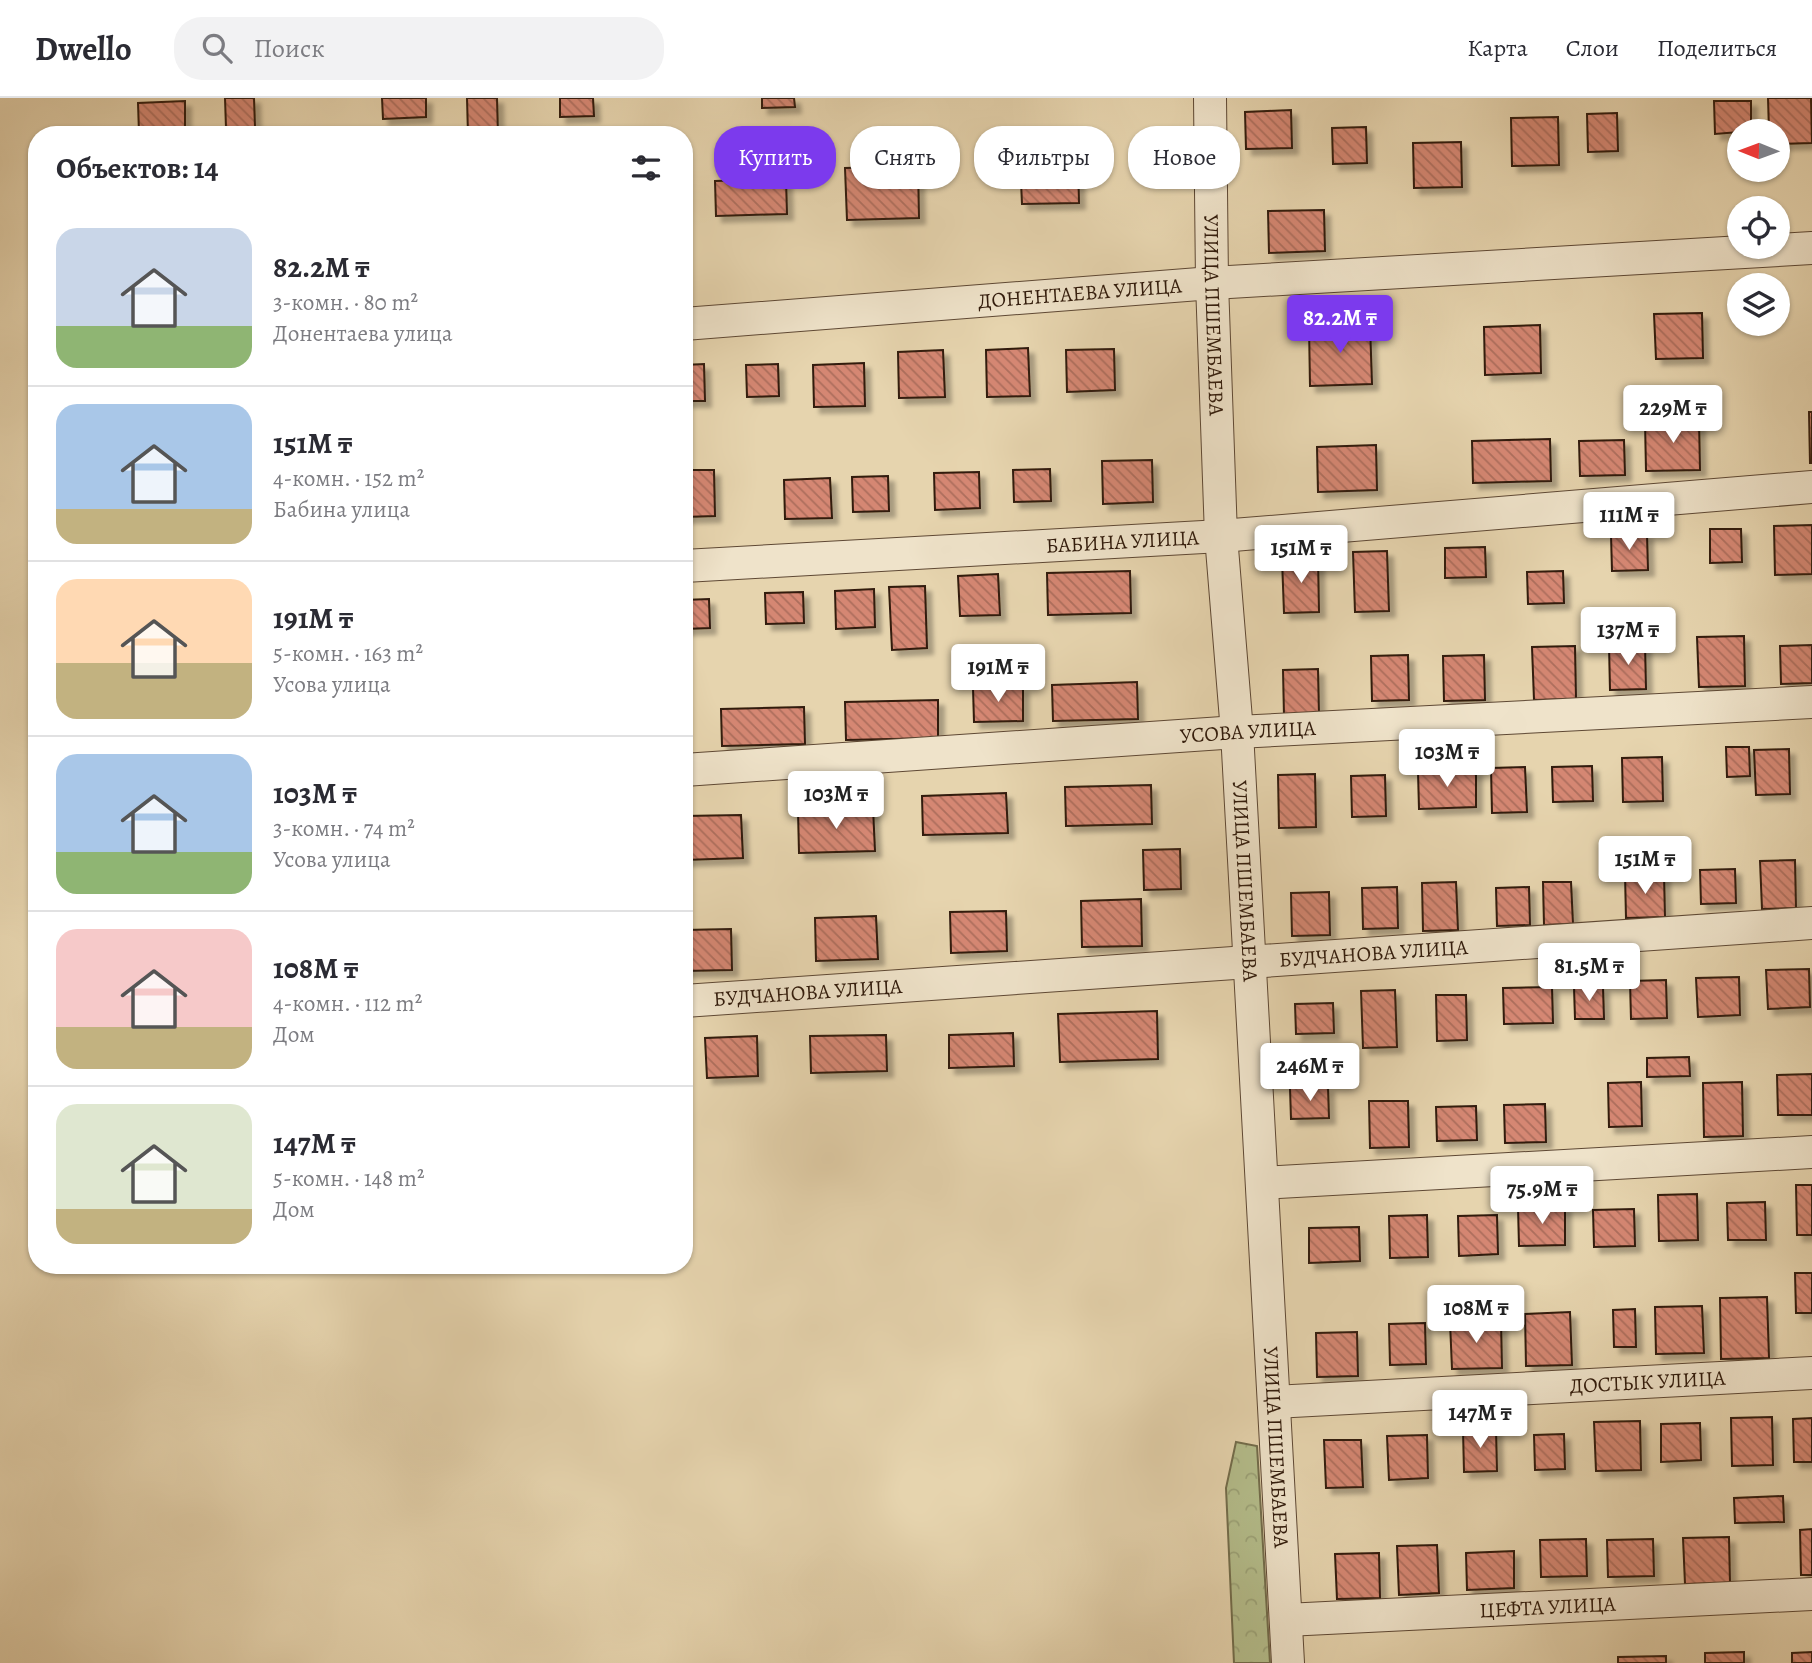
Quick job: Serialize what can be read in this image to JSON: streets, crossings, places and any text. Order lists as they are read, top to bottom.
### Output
{
  "streets": {
    "street": [
      "ДОНЕНТАЕВА УЛИЦА",
      "УЛИЦА ПШЕМБАЕВА",
      "БАБИНА УЛИЦА",
      "УСОВА УЛИЦА",
      "БУДЧАНОВА УЛИЦА",
      "ДОСТЫК УЛИЦА",
      "ЦЕФТА УЛИЦА"
    ]
  },
  "crossings": [
    ["ДОНЕНТАЕВА УЛИЦА", "УЛИЦА ПШЕМБАЕВА"],
    ["УЛИЦА ПШЕМБАЕВА", "БАБИНА УЛИЦА"],
    ["УЛИЦА ПШЕМБАЕВА", "УСОВА УЛИЦА"],
    ["УЛИЦА ПШЕМБАЕВА", "БУДЧАНОВА УЛИЦА"],
    ["УЛИЦА ПШЕМБАЕВА", "ДОСТЫК УЛИЦА"],
    ["УЛИЦА ПШЕМБАЕВА", "ЦЕФТА УЛИЦА"]
  ],
  "north": "left",
  "page": {
    "header": "Dwello",
    "search": "Поиск",
    "nav": ["Карта", "Слои", "Поделиться"],
    "chip": [
      "Купить",
      "Снять",
      "Фильтры",
      "Новое"
    ],
    "heading": "Объектов: 14",
    "list": [
      {
        "name": "82.2M ₸",
        "note": "3-комн. · 80 m² · Донентаева улица"
      },
      {
        "name": "151M ₸",
        "note": "4-комн. · 152 m² · Бабина улица"
      },
      {
        "name": "191M ₸",
        "note": "5-комн. · 163 m² · Усова улица"
      },
      {
        "name": "103M ₸",
        "note": "3-комн. · 74 m² · Усова улица"
      },
      {
        "name": "108M ₸",
        "note": "4-комн. · 112 m² · Дом"
      },
      {
        "name": "147M ₸",
        "note": "5-комн. · 148 m² · Дом"
      }
    ],
    "price": [
      "82.2M ₸",
      "229M ₸",
      "111M ₸",
      "151M ₸",
      "137M ₸",
      "191M ₸",
      "103M ₸",
      "103M ₸",
      "151M ₸",
      "81.5M ₸",
      "246M ₸",
      "75.9M ₸",
      "108M ₸",
      "147M ₸"
    ]
  }
}
